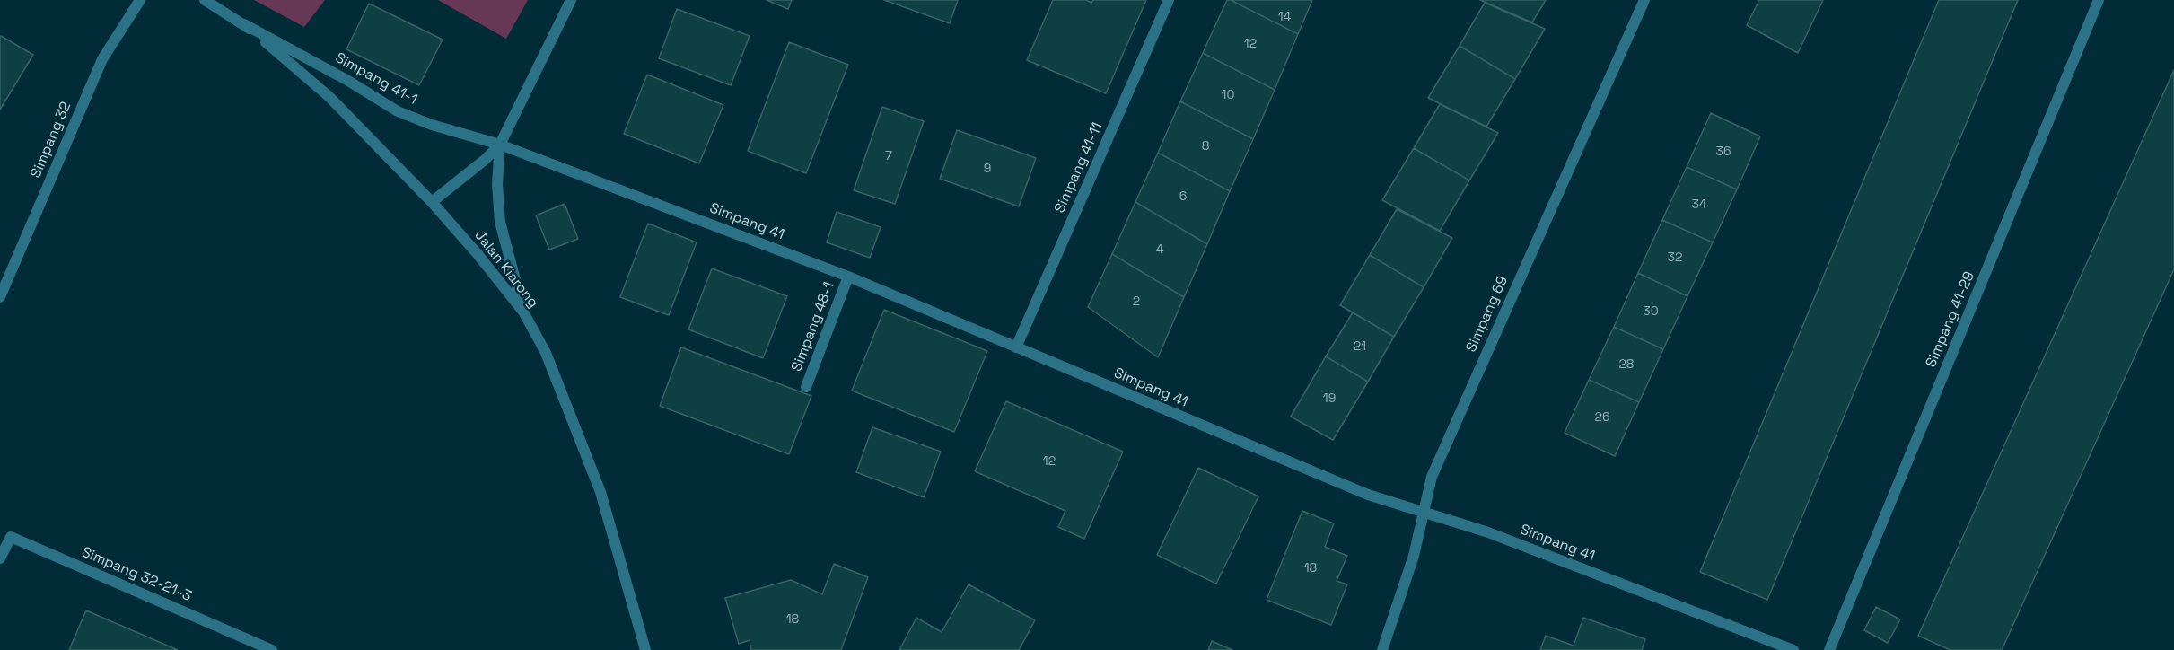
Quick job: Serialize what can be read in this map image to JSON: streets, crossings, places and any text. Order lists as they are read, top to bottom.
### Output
{
  "streets": {
    "street": [
      "Simpang 41-1",
      "Simpang 32",
      "Simpang 41-11",
      "Simpang 41",
      "Jalan Kiarong",
      "Simpang 69",
      "Simpang 41-29",
      "Simpang 48-1",
      "Simpang 32-21-3"
    ]
  },
  "crossings": [
    ["Simpang 41-1", "Simpang 41"],
    ["Simpang 41-1", "Jalan Kiarong"],
    ["Simpang 41-11", "Simpang 41"],
    ["Simpang 41", "Simpang 69"],
    ["Simpang 41", "Simpang 48-1"]
  ],
  "house_numbers": [
    "14",
    "12",
    "10",
    "8",
    "36",
    "7",
    "9",
    "6",
    "34",
    "4",
    "32",
    "2",
    "30",
    "21",
    "28",
    "19",
    "26",
    "12",
    "18",
    "18"
  ]
}
